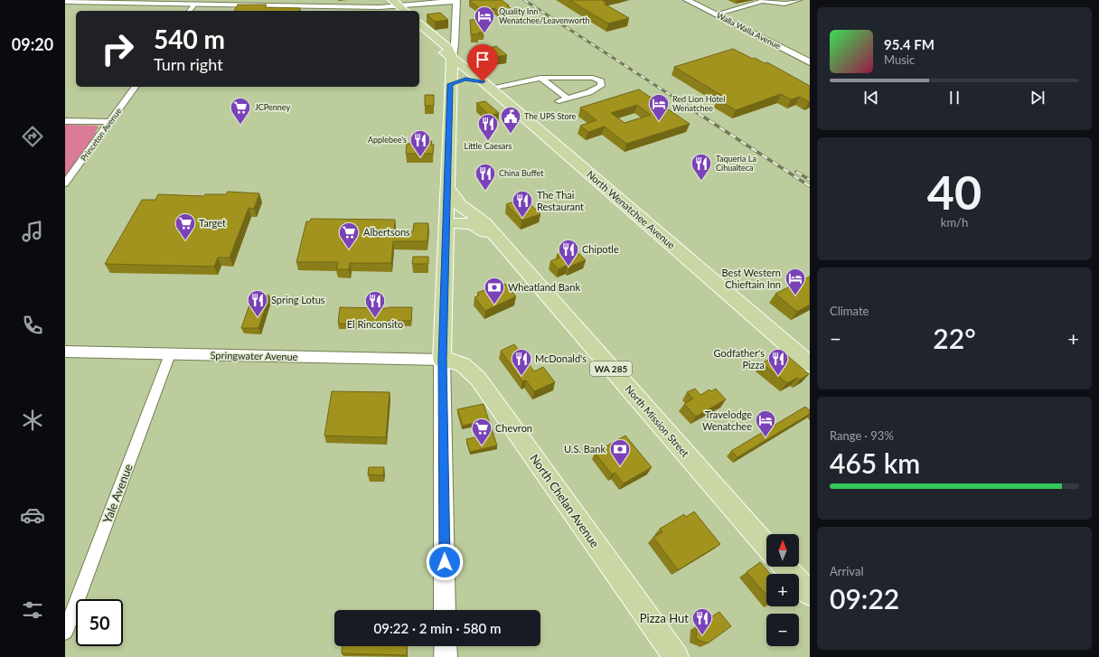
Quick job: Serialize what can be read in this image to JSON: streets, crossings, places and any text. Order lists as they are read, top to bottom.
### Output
{
  "streets": {
    "main road": [
      "North Wenatchee Avenue",
      "WA 285",
      "North Mission Street",
      "North Chelan Avenue"
    ],
    "street": [
      "Walla Walla Avenue",
      "Princeton Avenue",
      "Springwater Avenue",
      "Yale Avenue"
    ]
  },
  "crossings": [
    ["Springwater Avenue", "Yale Avenue"],
    ["Springwater Avenue", "North Chelan Avenue"]
  ],
  "places": {
    "hotel": [
      "Quality Inn Wenatchee/Leavenworth",
      "Red Lion Hotel Wenatchee",
      "Best Western Chieftain Inn",
      "Travelodge Wenatchee"
    ],
    "supermarket": [
      "JCPenney",
      "Target",
      "Albertsons",
      "Chevron"
    ],
    "public building": ["The UPS Store"],
    "restaurant": [
      "Little Caesars",
      "Applebee's",
      "Taqueria La Cihualteca",
      "China Buffet",
      "The Thai Restaurant",
      "Chipotle",
      "Spring Lotus",
      "El Rinconsito",
      "McDonald's",
      "Godfather's Pizza",
      "Pizza Hut"
    ],
    "bank": ["Wheatland Bank", "U.S. Bank"]
  },
  "north": "top",
  "page": {
    "tabs": "09:20",
    "turn": ["540 m", "Turn right"],
    "song": ["95.4 FM", "Music"],
    "tile": [
      ["40", "km/h"],
      "Climate",
      ["Range · 93%", "465 km"],
      ["Arrival", "09:22"]
    ],
    "heat": ["−", "22°", "+"],
    "map_buttons": ["+", "−"],
    "limit": "50",
    "trip": "09:22 · 2 min · 580 m"
  }
}
